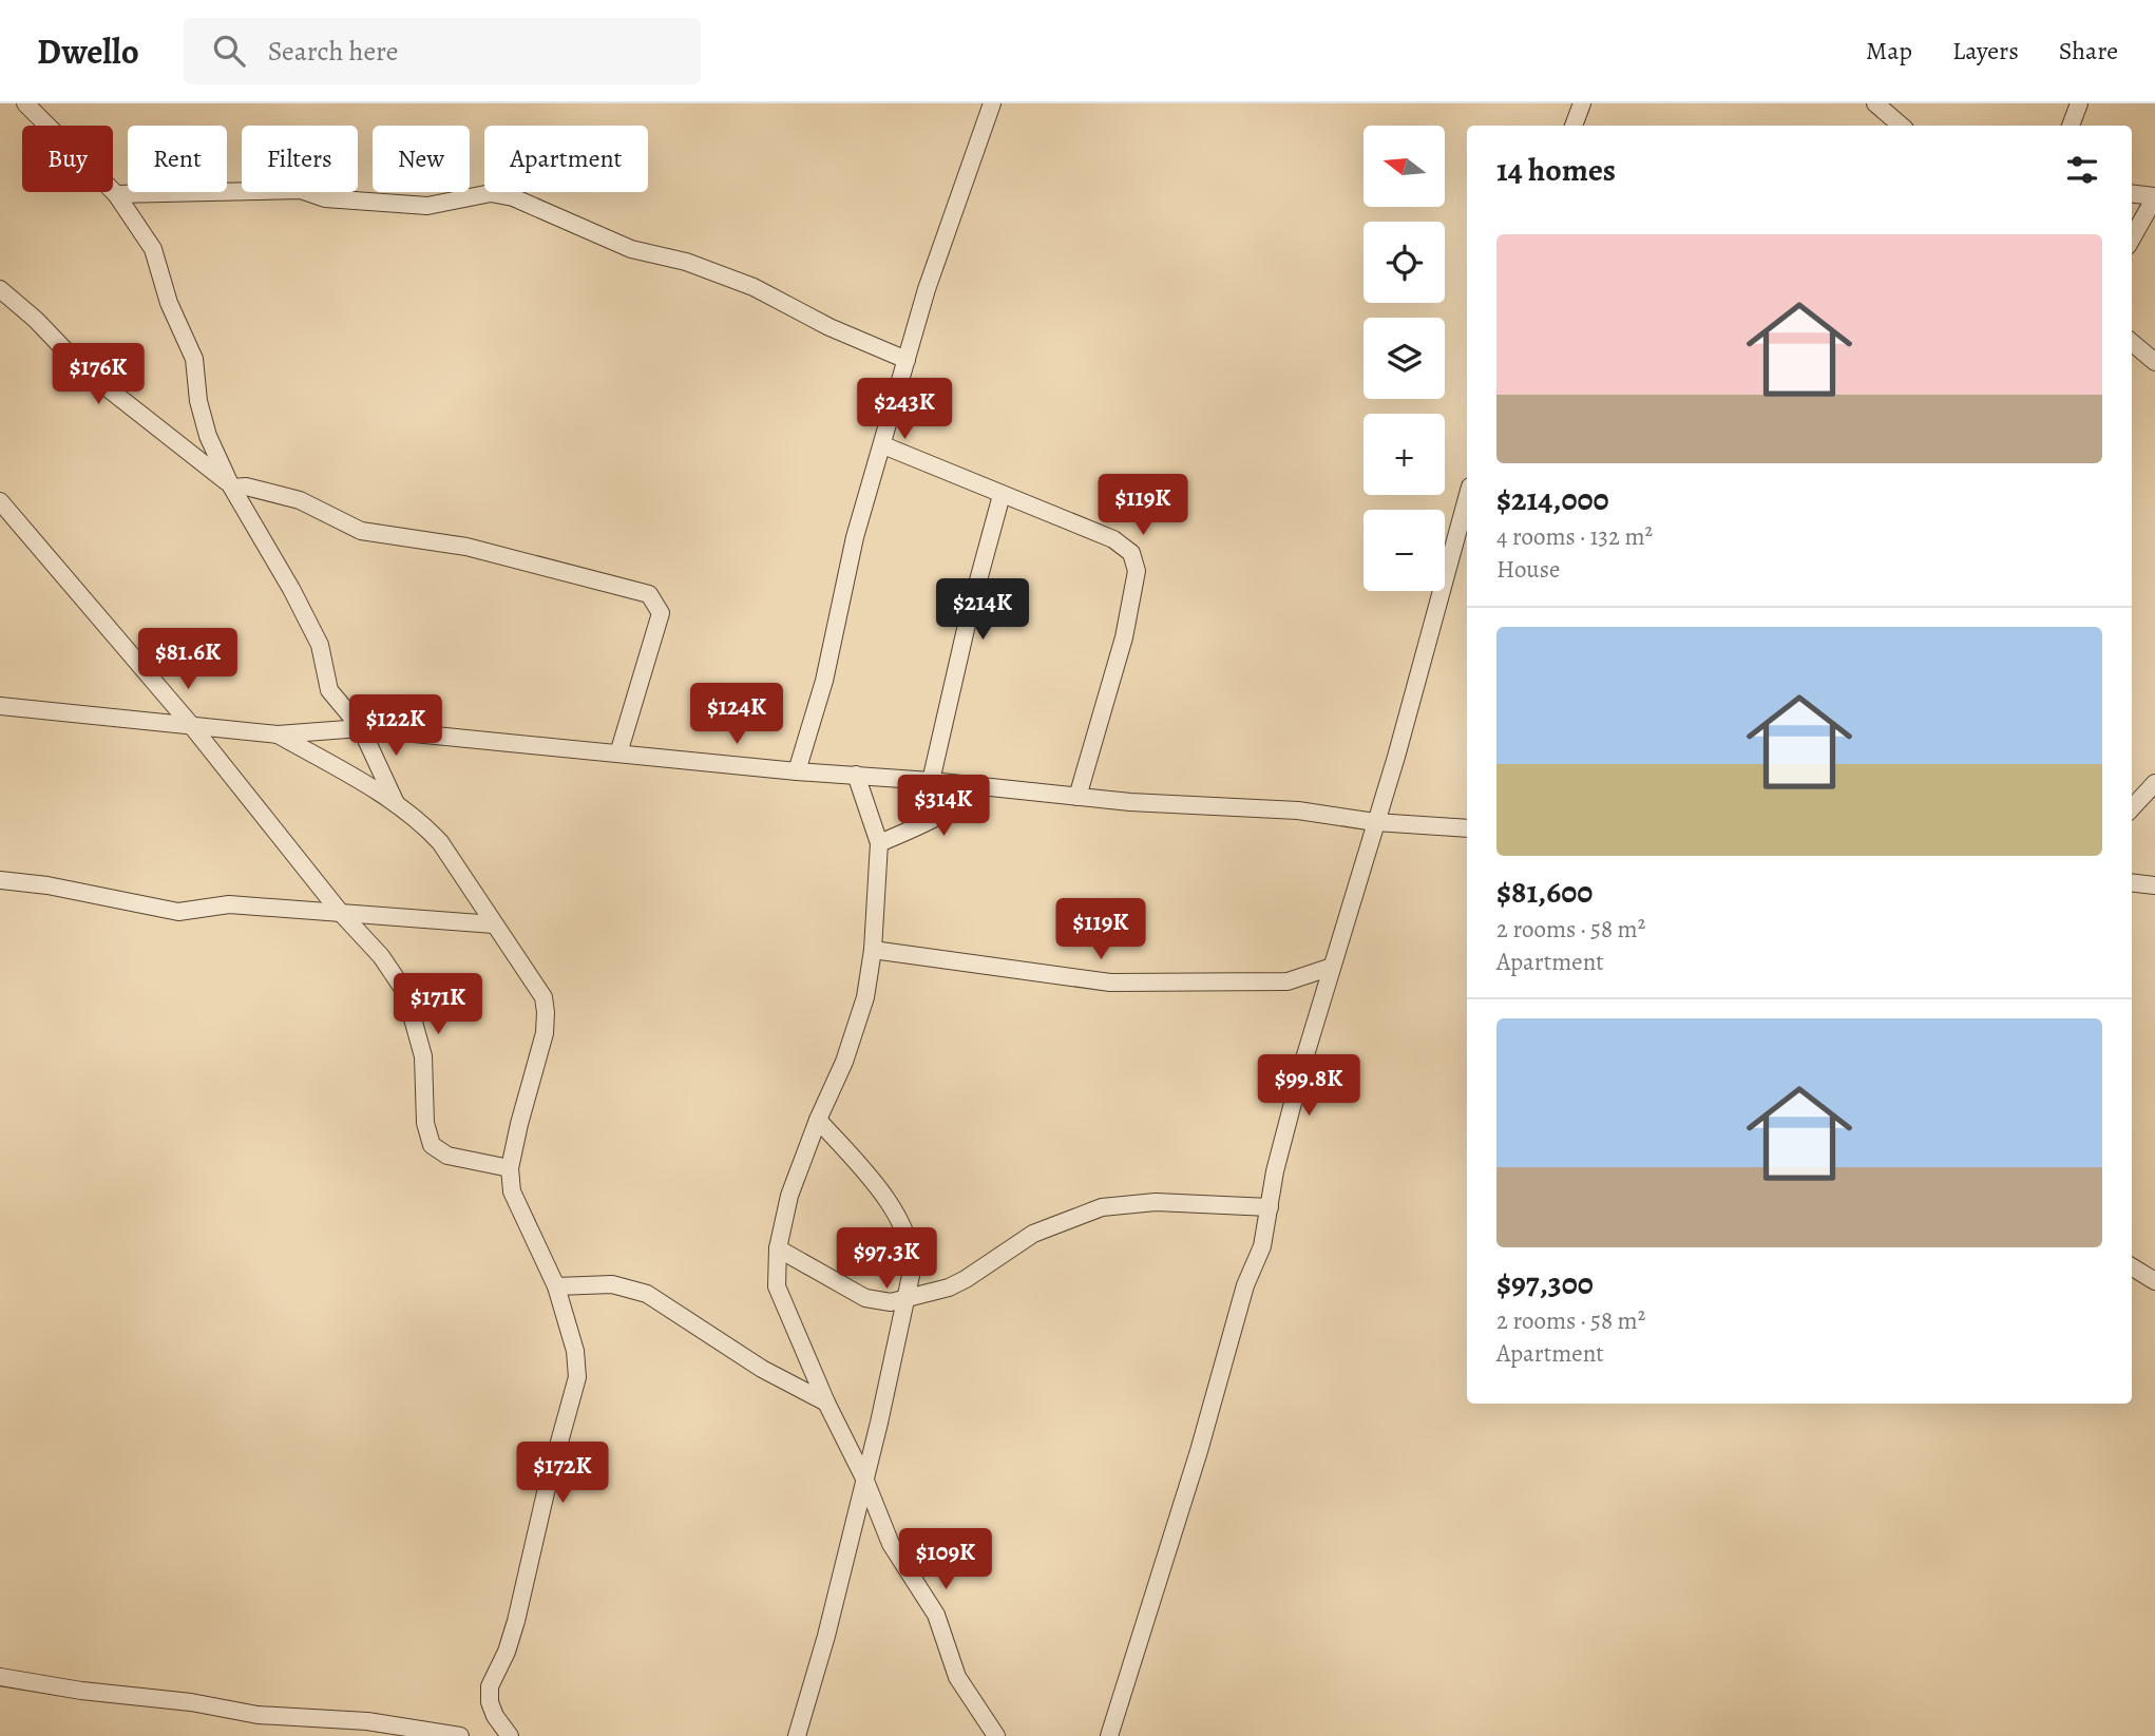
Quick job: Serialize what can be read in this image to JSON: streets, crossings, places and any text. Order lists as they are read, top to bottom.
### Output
{
  "north": "left",
  "page": {
    "header": "Dwello",
    "search": "Search here",
    "nav": ["Map", "Layers", "Share"],
    "map_buttons": ["+", "−"],
    "chip": [
      "Buy",
      "Rent",
      "Filters",
      "New",
      "Apartment"
    ],
    "heading": "14 homes",
    "list": [
      {
        "name": "$214,000",
        "note": "4 rooms · 132 m² · House"
      },
      {
        "name": "$81,600",
        "note": "2 rooms · 58 m² · Apartment"
      },
      {
        "name": "$97,300",
        "note": "2 rooms · 58 m² · Apartment"
      }
    ],
    "price": [
      "$176K",
      "$243K",
      "$119K",
      "$214K",
      "$81.6K",
      "$124K",
      "$122K",
      "$314K",
      "$119K",
      "$171K",
      "$99.8K",
      "$97.3K",
      "$172K",
      "$109K"
    ]
  }
}
